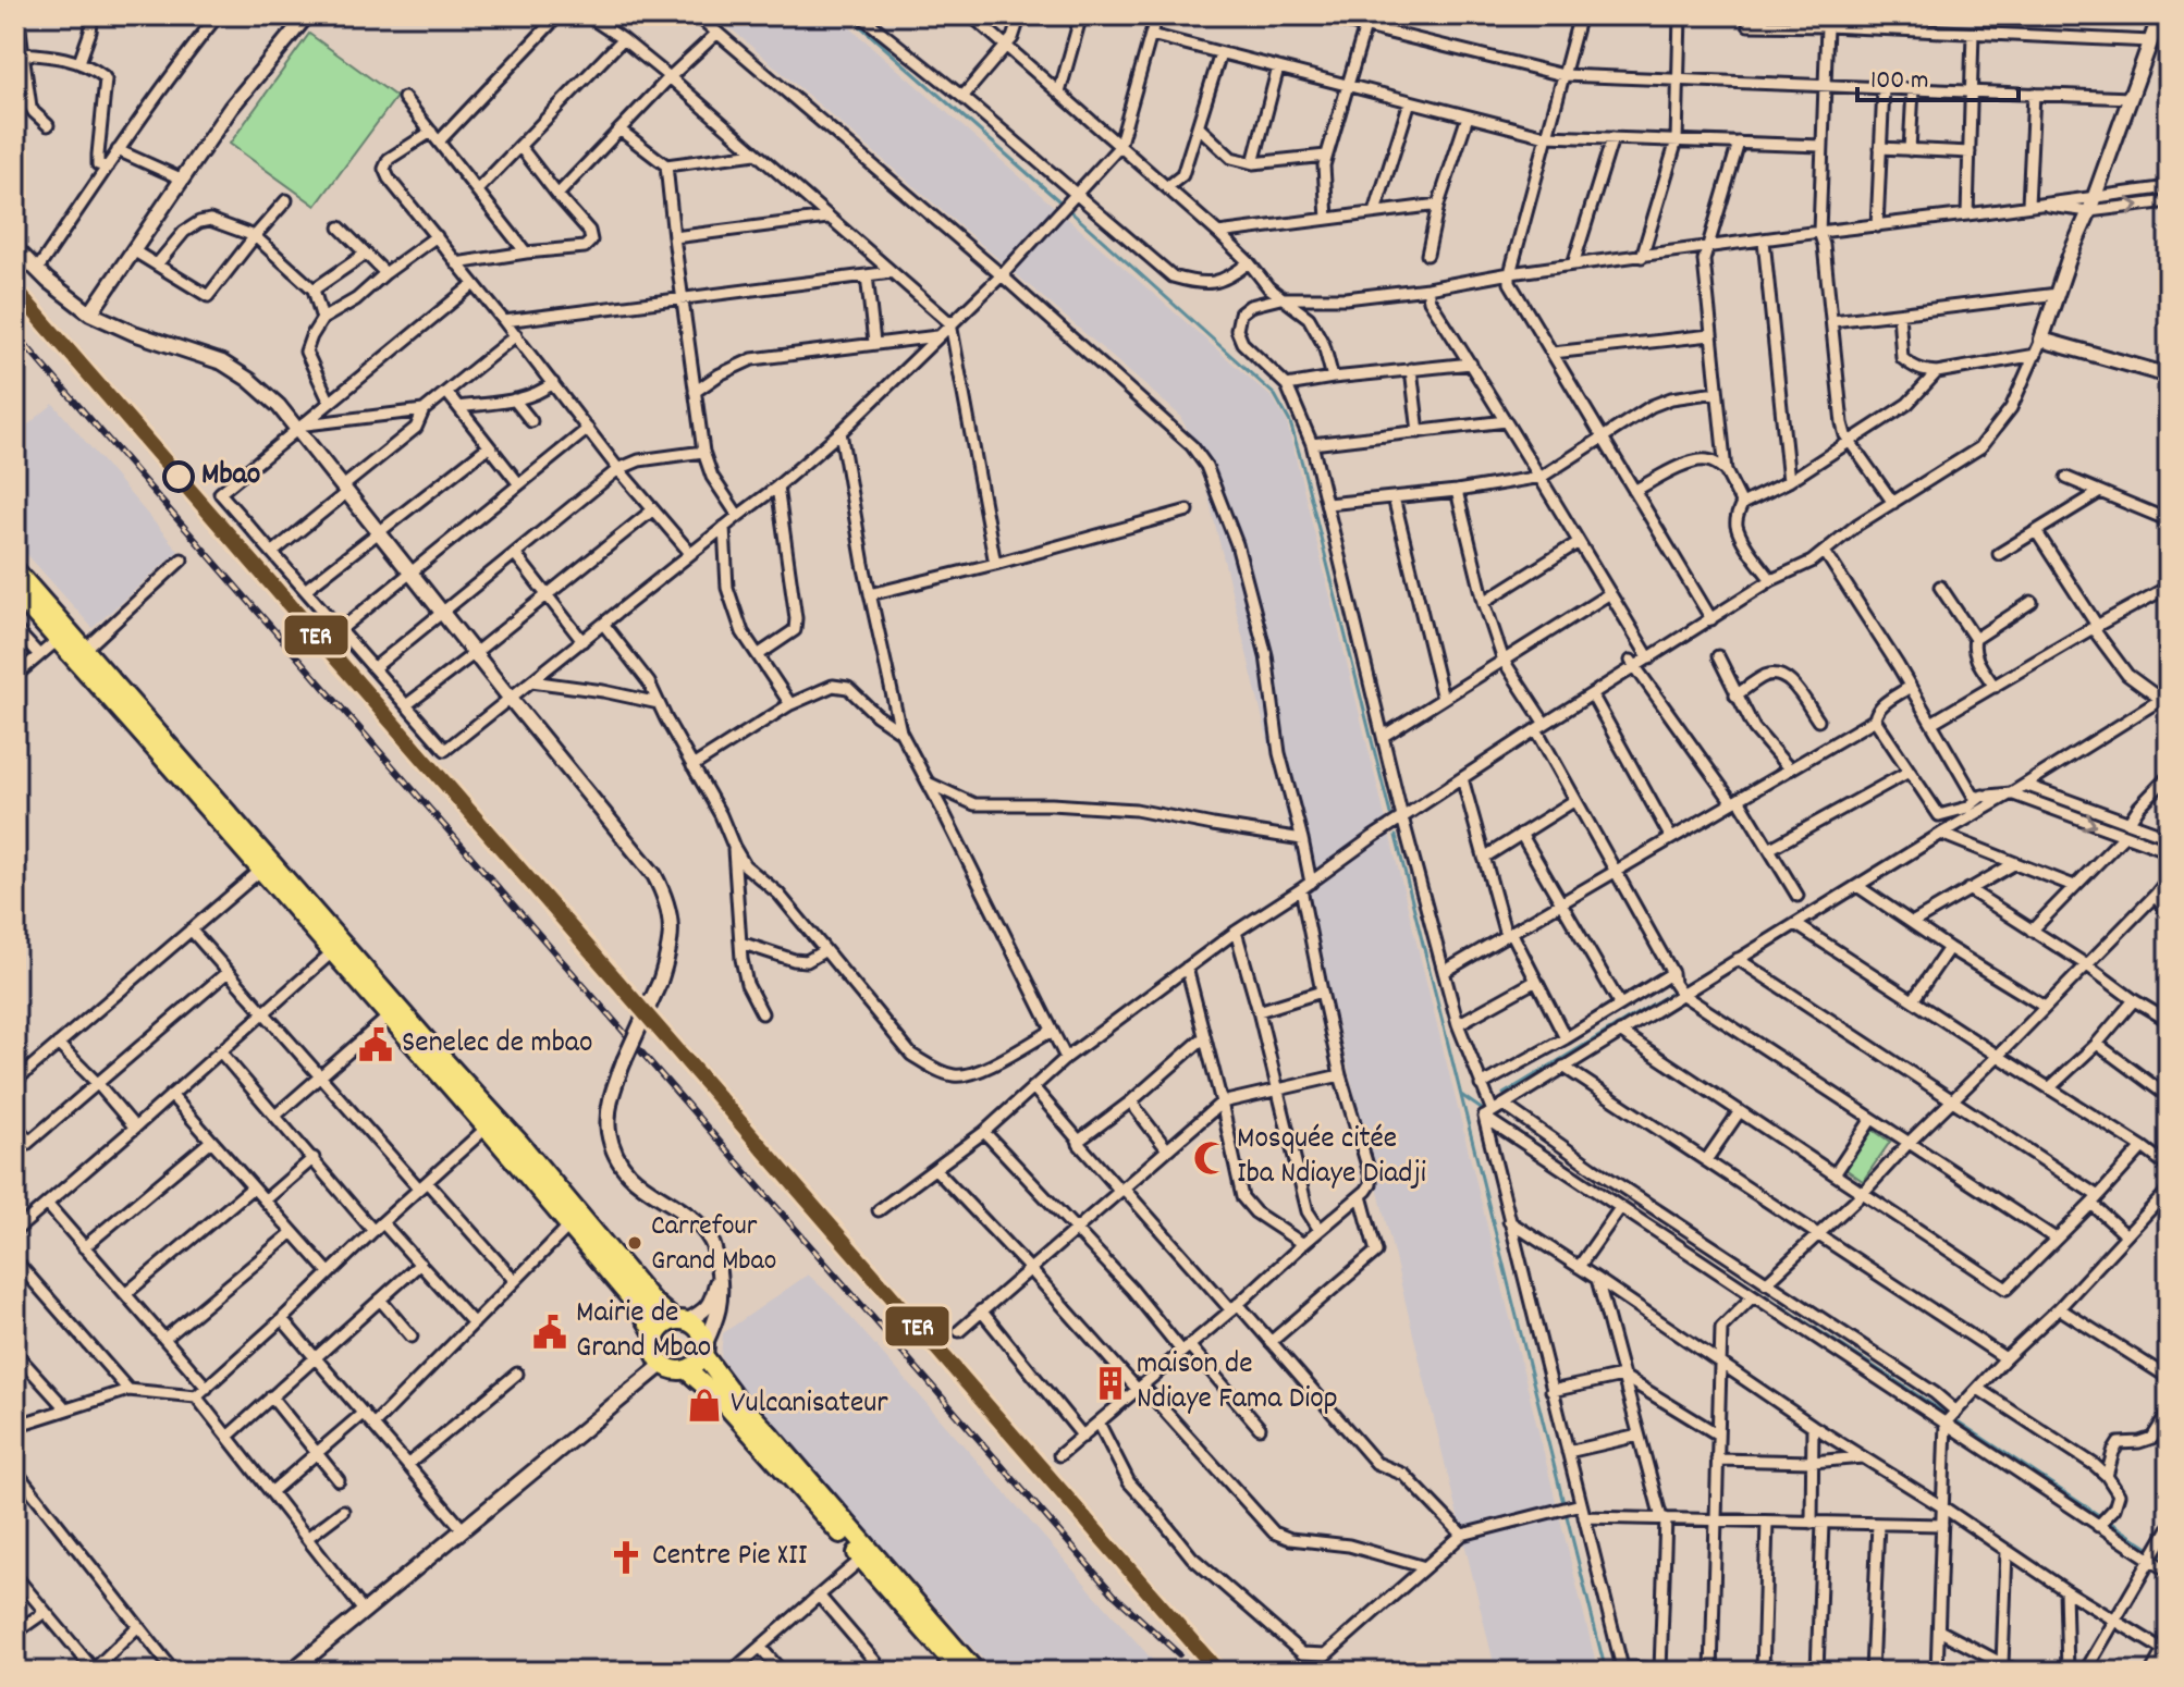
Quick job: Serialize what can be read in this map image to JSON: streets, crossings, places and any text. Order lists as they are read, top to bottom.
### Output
{
  "places": {
    "other": ["Mbao", "Carrefour Grand Mbao"],
    "public building": ["Senelec de mbao", "Mairie de Grand Mbao"],
    "mosque": ["Mosquée citée Iba Ndiaye Diadji"],
    "building": ["maison de Ndiaye Fama Diop"],
    "shop": ["Vulcanisateur"],
    "church": ["Centre Pie XII"]
  },
  "lines": ["transit line TER"],
  "scale_bar": "100 m"
}
